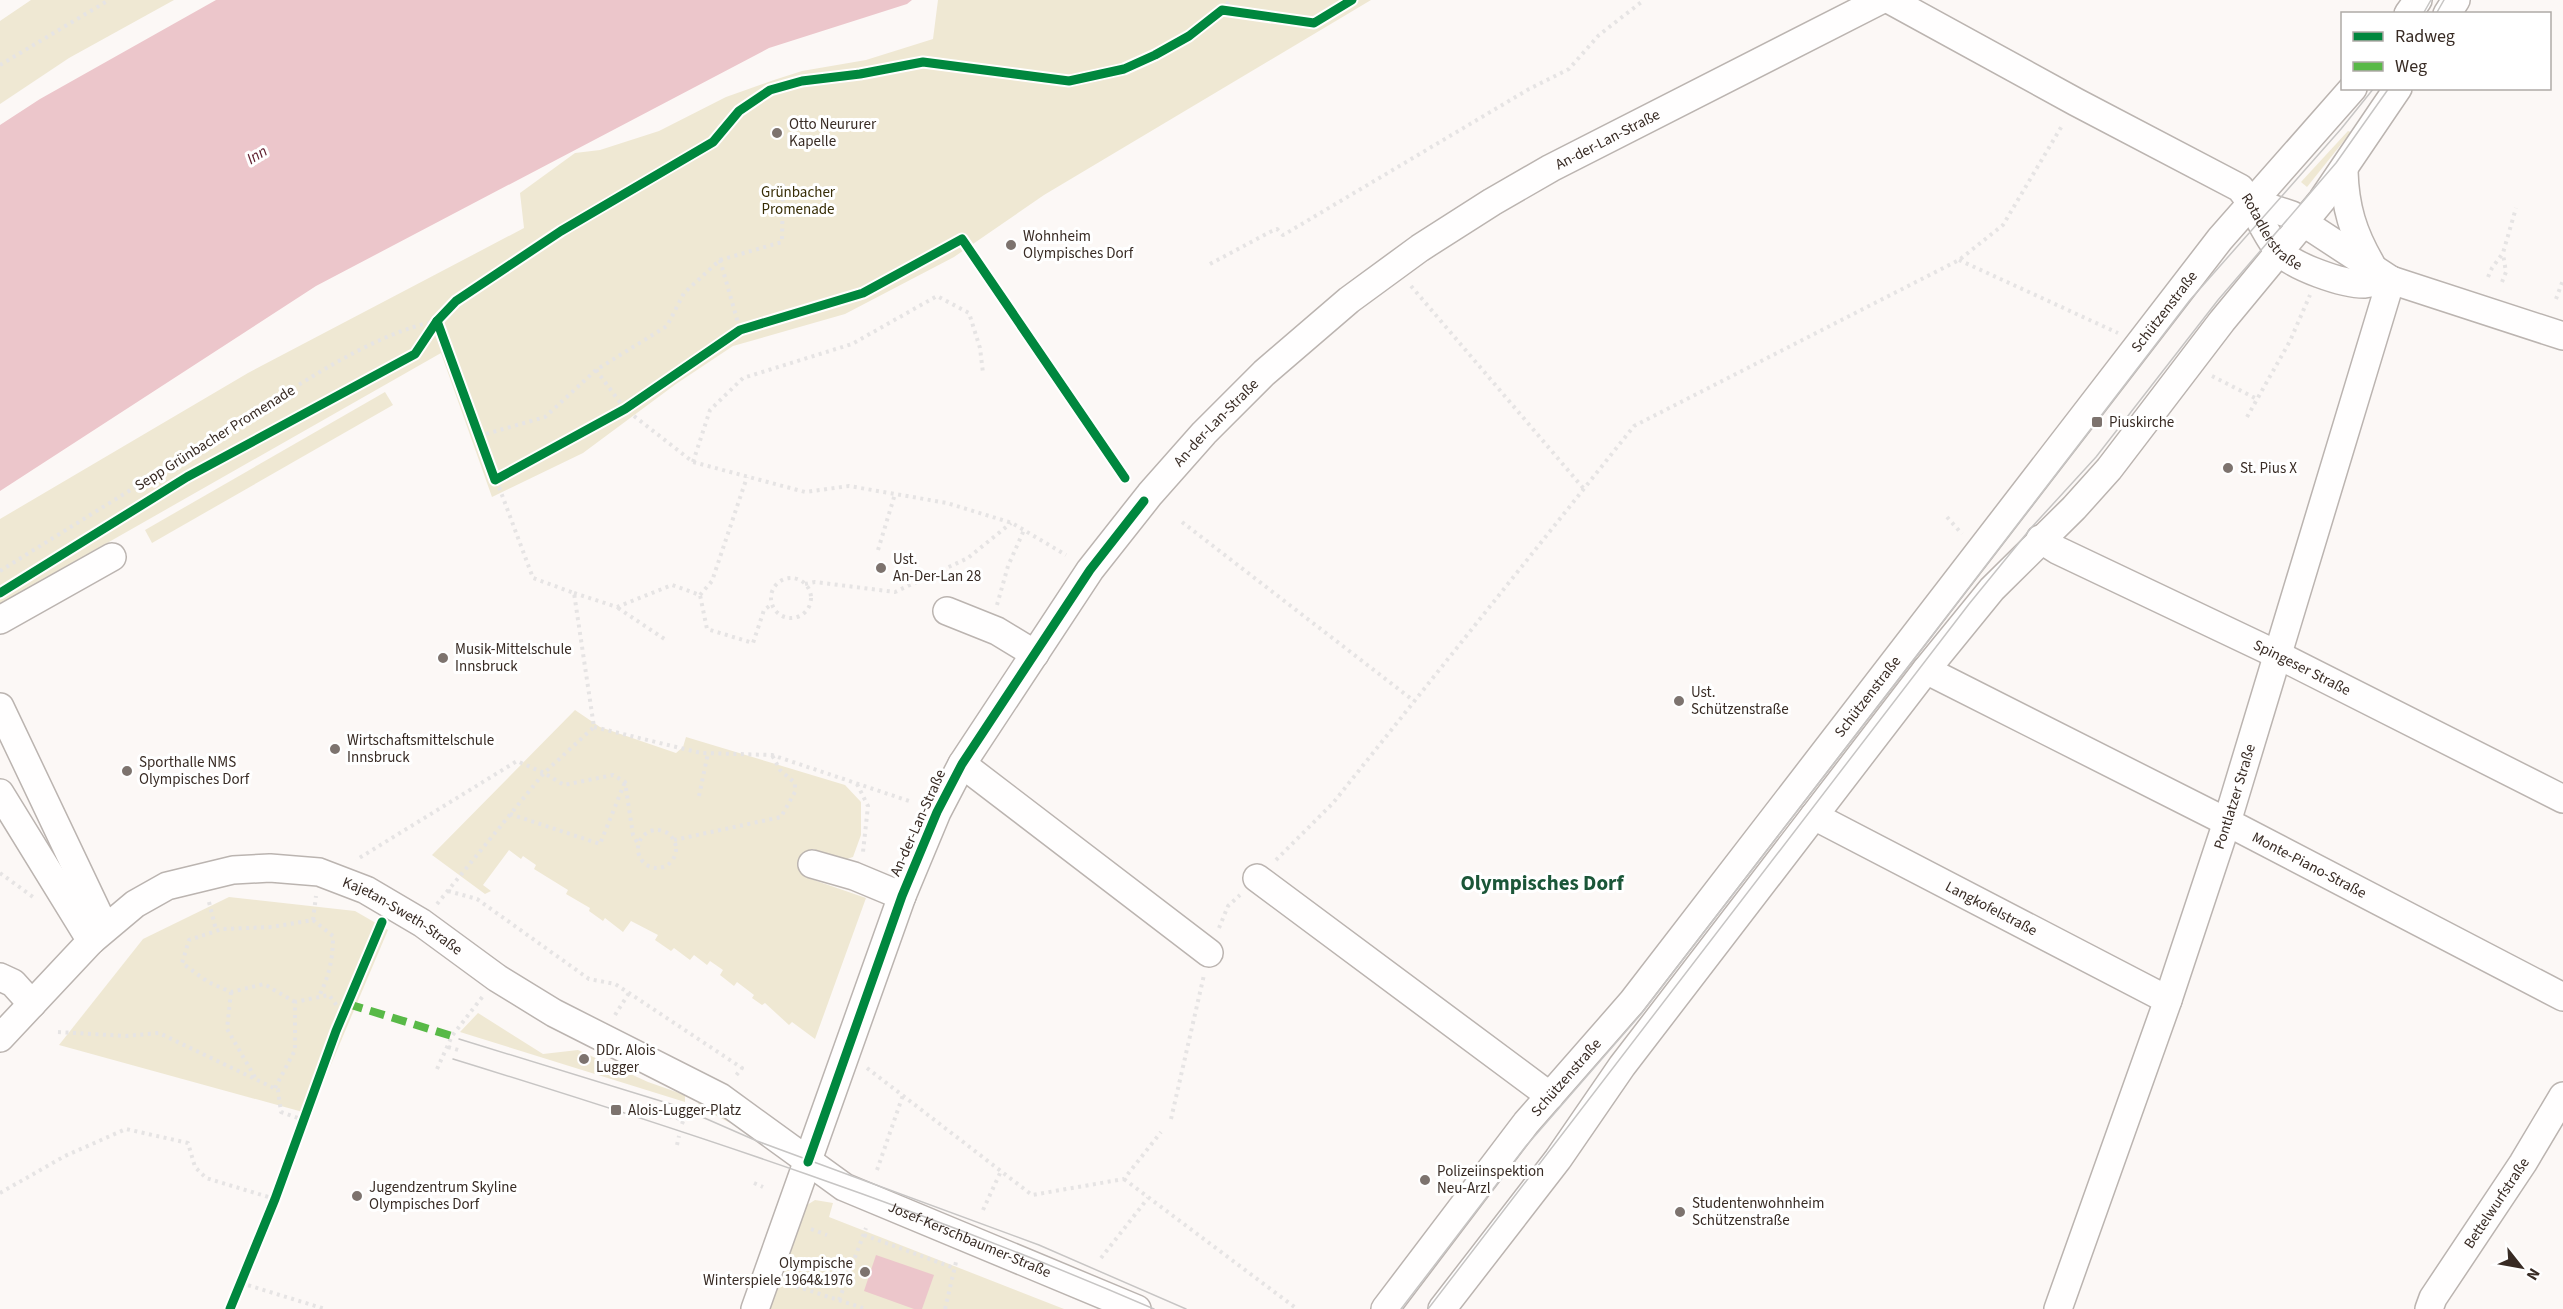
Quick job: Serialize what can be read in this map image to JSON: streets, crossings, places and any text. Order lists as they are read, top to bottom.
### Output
{
  "streets": {
    "street": [
      "An-der-Lan-Straße",
      "Rotadlerstraße",
      "Schützenstraße",
      "Spingeser Straße",
      "Pontlatzer Straße",
      "Monte-Piano-Straße",
      "Langkofelstraße",
      "Kajetan-Sweth-Straße",
      "Bettelwurfstraße",
      "Josef-Kerschbaumer-Straße"
    ],
    "cycle path": ["Sepp Grünbacher Promenade"]
  },
  "crossings": [
    ["An-der-Lan-Straße", "Kajetan-Sweth-Straße"],
    ["An-der-Lan-Straße", "Josef-Kerschbaumer-Straße"],
    ["Rotadlerstraße", "Schützenstraße"],
    ["Rotadlerstraße", "Pontlatzer Straße"],
    ["Schützenstraße", "Spingeser Straße"],
    ["Schützenstraße", "Monte-Piano-Straße"],
    ["Schützenstraße", "Langkofelstraße"],
    ["Spingeser Straße", "Pontlatzer Straße"],
    ["Pontlatzer Straße", "Monte-Piano-Straße"],
    ["Pontlatzer Straße", "Langkofelstraße"],
    ["Kajetan-Sweth-Straße", "Josef-Kerschbaumer-Straße"]
  ],
  "districts": ["Olympisches Dorf"],
  "water": ["Inn"],
  "parks": ["Grünbacher Promenade"],
  "places": {
    "other": [
      "Otto Neururer Kapelle",
      "Wohnheim Olympisches Dorf",
      "St. Pius X",
      "Ust. An-Der-Lan 28",
      "Musik-Mittelschule Innsbruck",
      "Ust. Schützenstraße",
      "Wirtschaftsmittelschule Innsbruck",
      "Sporthalle NMS Olympisches Dorf",
      "DDr. Alois Lugger",
      "Polizeiinspektion Neu-Arzl",
      "Jugendzentrum Skyline Olympisches Dorf",
      "Studentenwohnheim Schützenstraße",
      "Olympische Winterspiele 1964&1976"
    ],
    "transit": ["Piuskirche", "Alois-Lugger-Platz"]
  },
  "legend": ["Radweg", "Weg"],
  "north": "bottom right"
}
